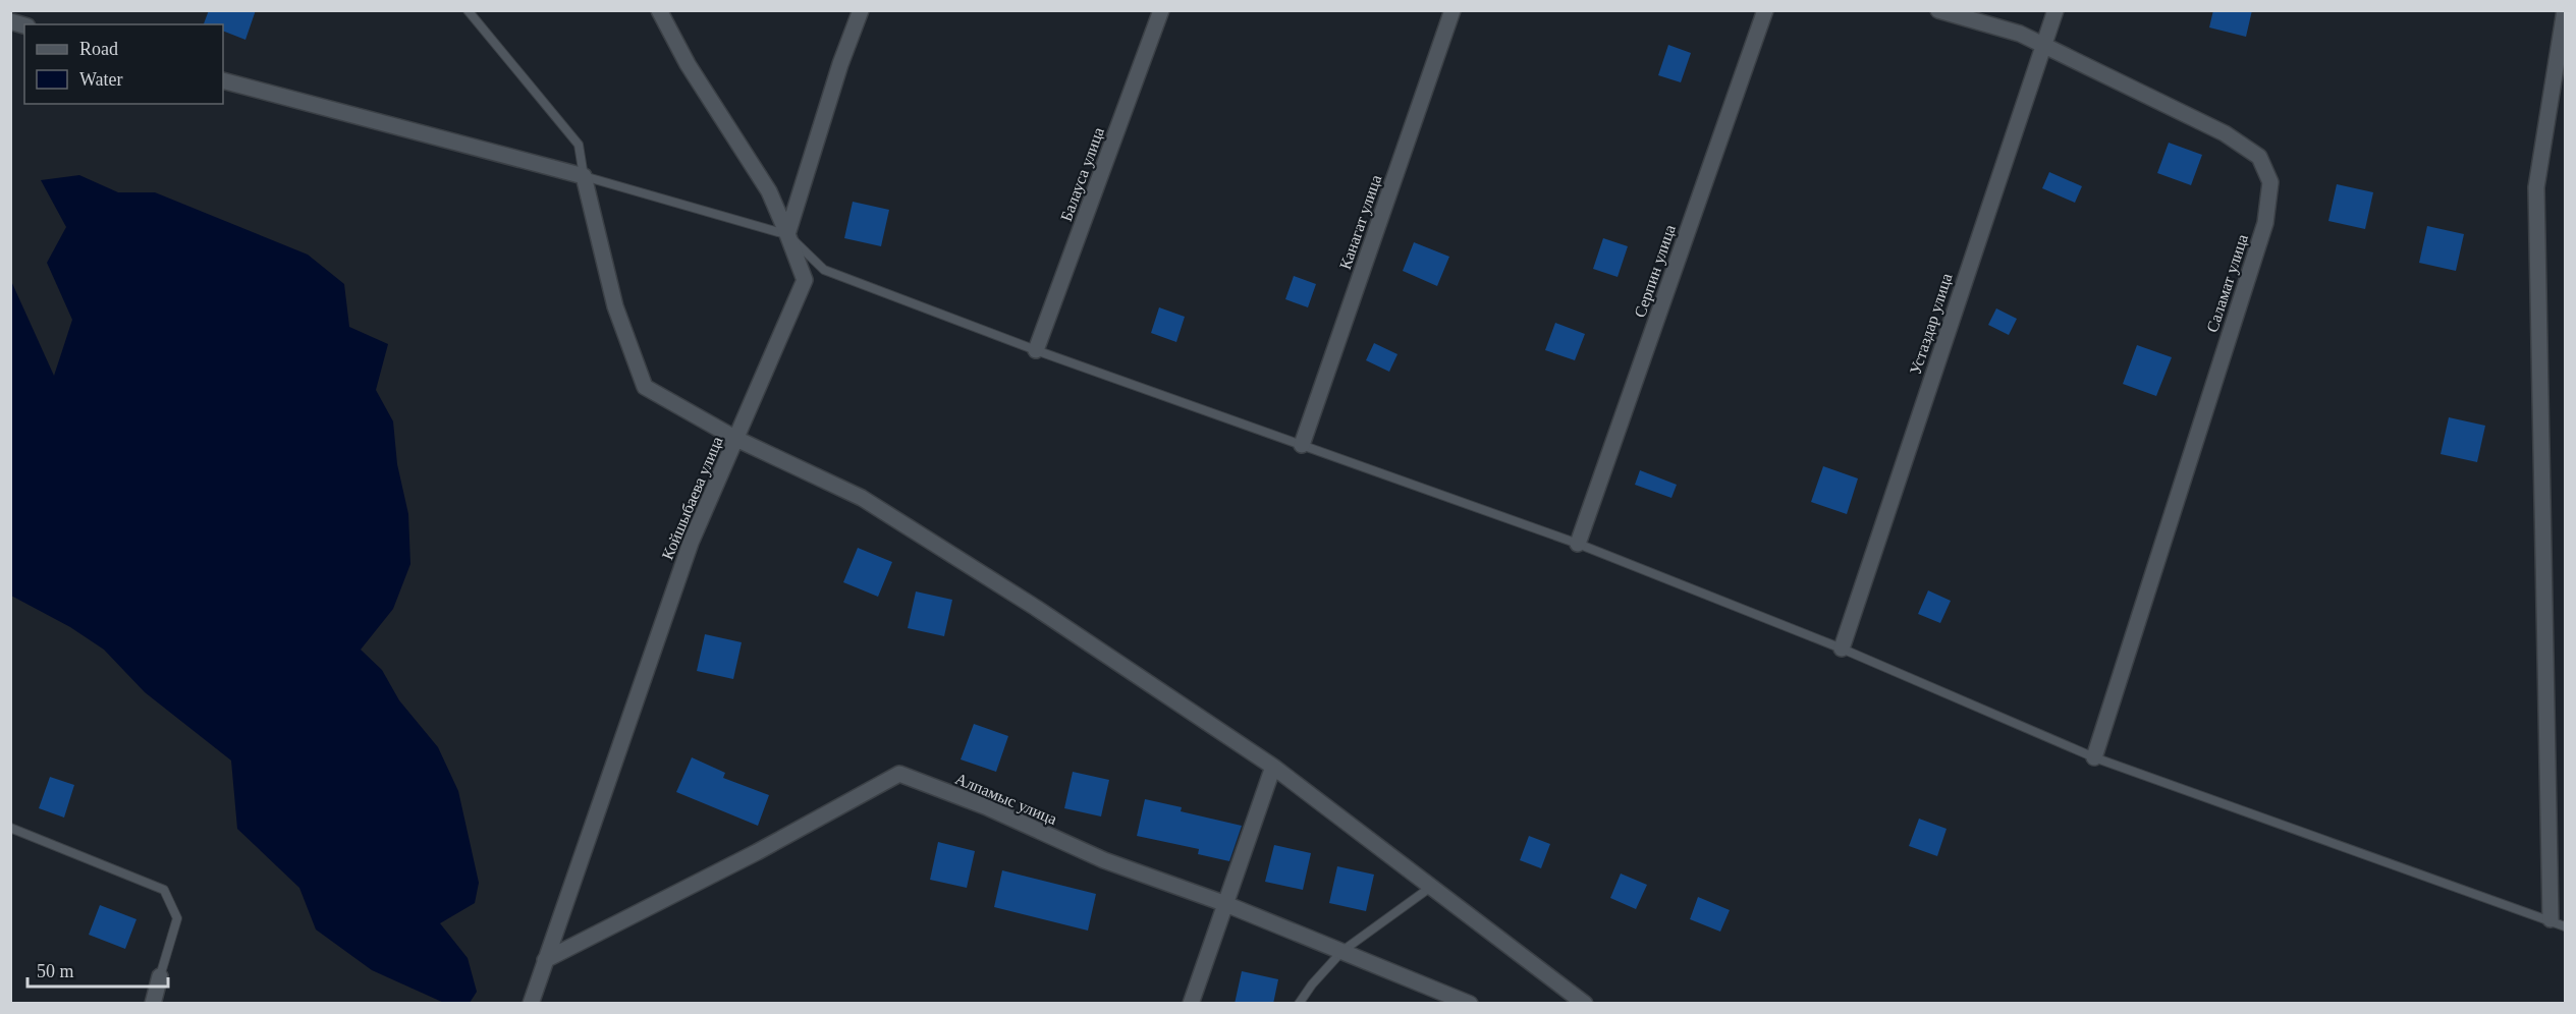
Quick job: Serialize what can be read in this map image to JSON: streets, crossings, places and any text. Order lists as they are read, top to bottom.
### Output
{
  "streets": {
    "street": [
      "Балауса улица",
      "Канагат улица",
      "Серпин улица",
      "Саламат улица",
      "Устаздар улица",
      "Койшыбаева улица",
      "Алпамыс улица"
    ]
  },
  "crossings": [
    ["Саламат улица", "Устаздар улица"],
    ["Койшыбаева улица", "Алпамыс улица"]
  ],
  "legend": ["Road", "Water"],
  "scale_bar": "50 m"
}
